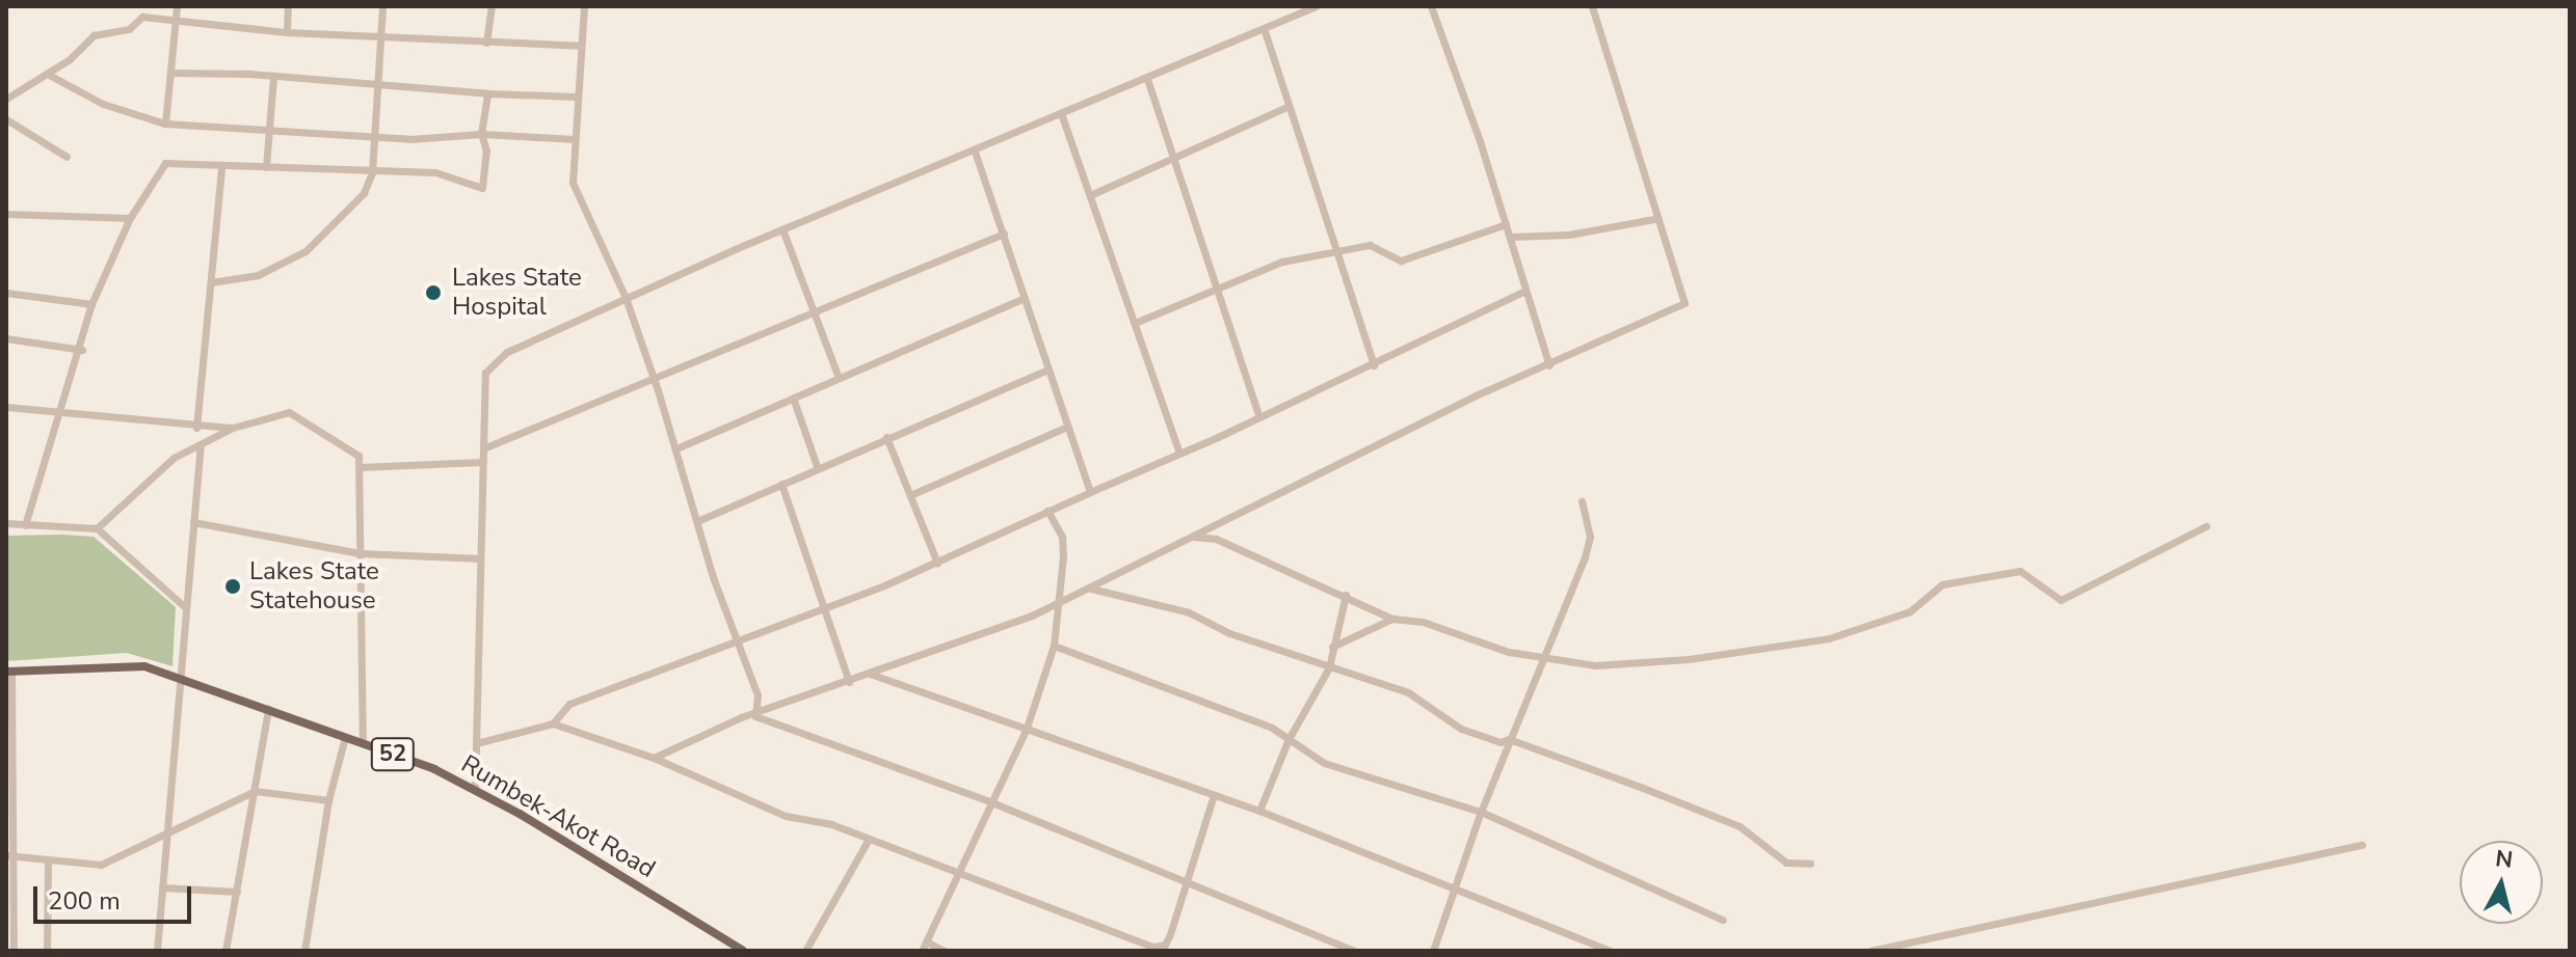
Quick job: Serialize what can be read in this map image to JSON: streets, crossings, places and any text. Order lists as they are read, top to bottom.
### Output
{
  "streets": {
    "main road": ["52", "Rumbek-Akot Road"]
  },
  "places": ["Lakes State Hospital", "Lakes State Statehouse"],
  "scale_bar": "200 m",
  "north": "top"
}
